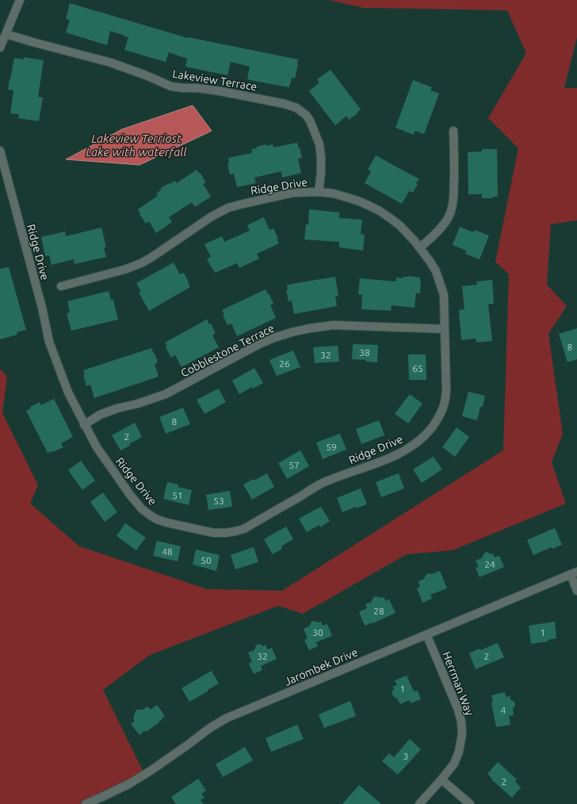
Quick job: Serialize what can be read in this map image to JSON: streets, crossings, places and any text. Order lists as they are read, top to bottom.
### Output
{
  "streets": {
    "street": [
      "Lakeview Terrace",
      "Ridge Drive",
      "Cobblestone Terrace",
      "Jarombek Drive",
      "Herrman Way"
    ]
  },
  "crossings": [
    ["Lakeview Terrace", "Ridge Drive"],
    ["Ridge Drive", "Cobblestone Terrace"],
    ["Jarombek Drive", "Herrman Way"]
  ],
  "water": ["Lakeview Terriost Lake with waterfall"],
  "house_numbers": [
    "8",
    "38",
    "32",
    "26",
    "65",
    "8",
    "2",
    "59",
    "57",
    "51",
    "53",
    "48",
    "50",
    "24",
    "28",
    "30",
    "1",
    "32",
    "2",
    "1",
    "4",
    "3",
    "2"
  ]
}
